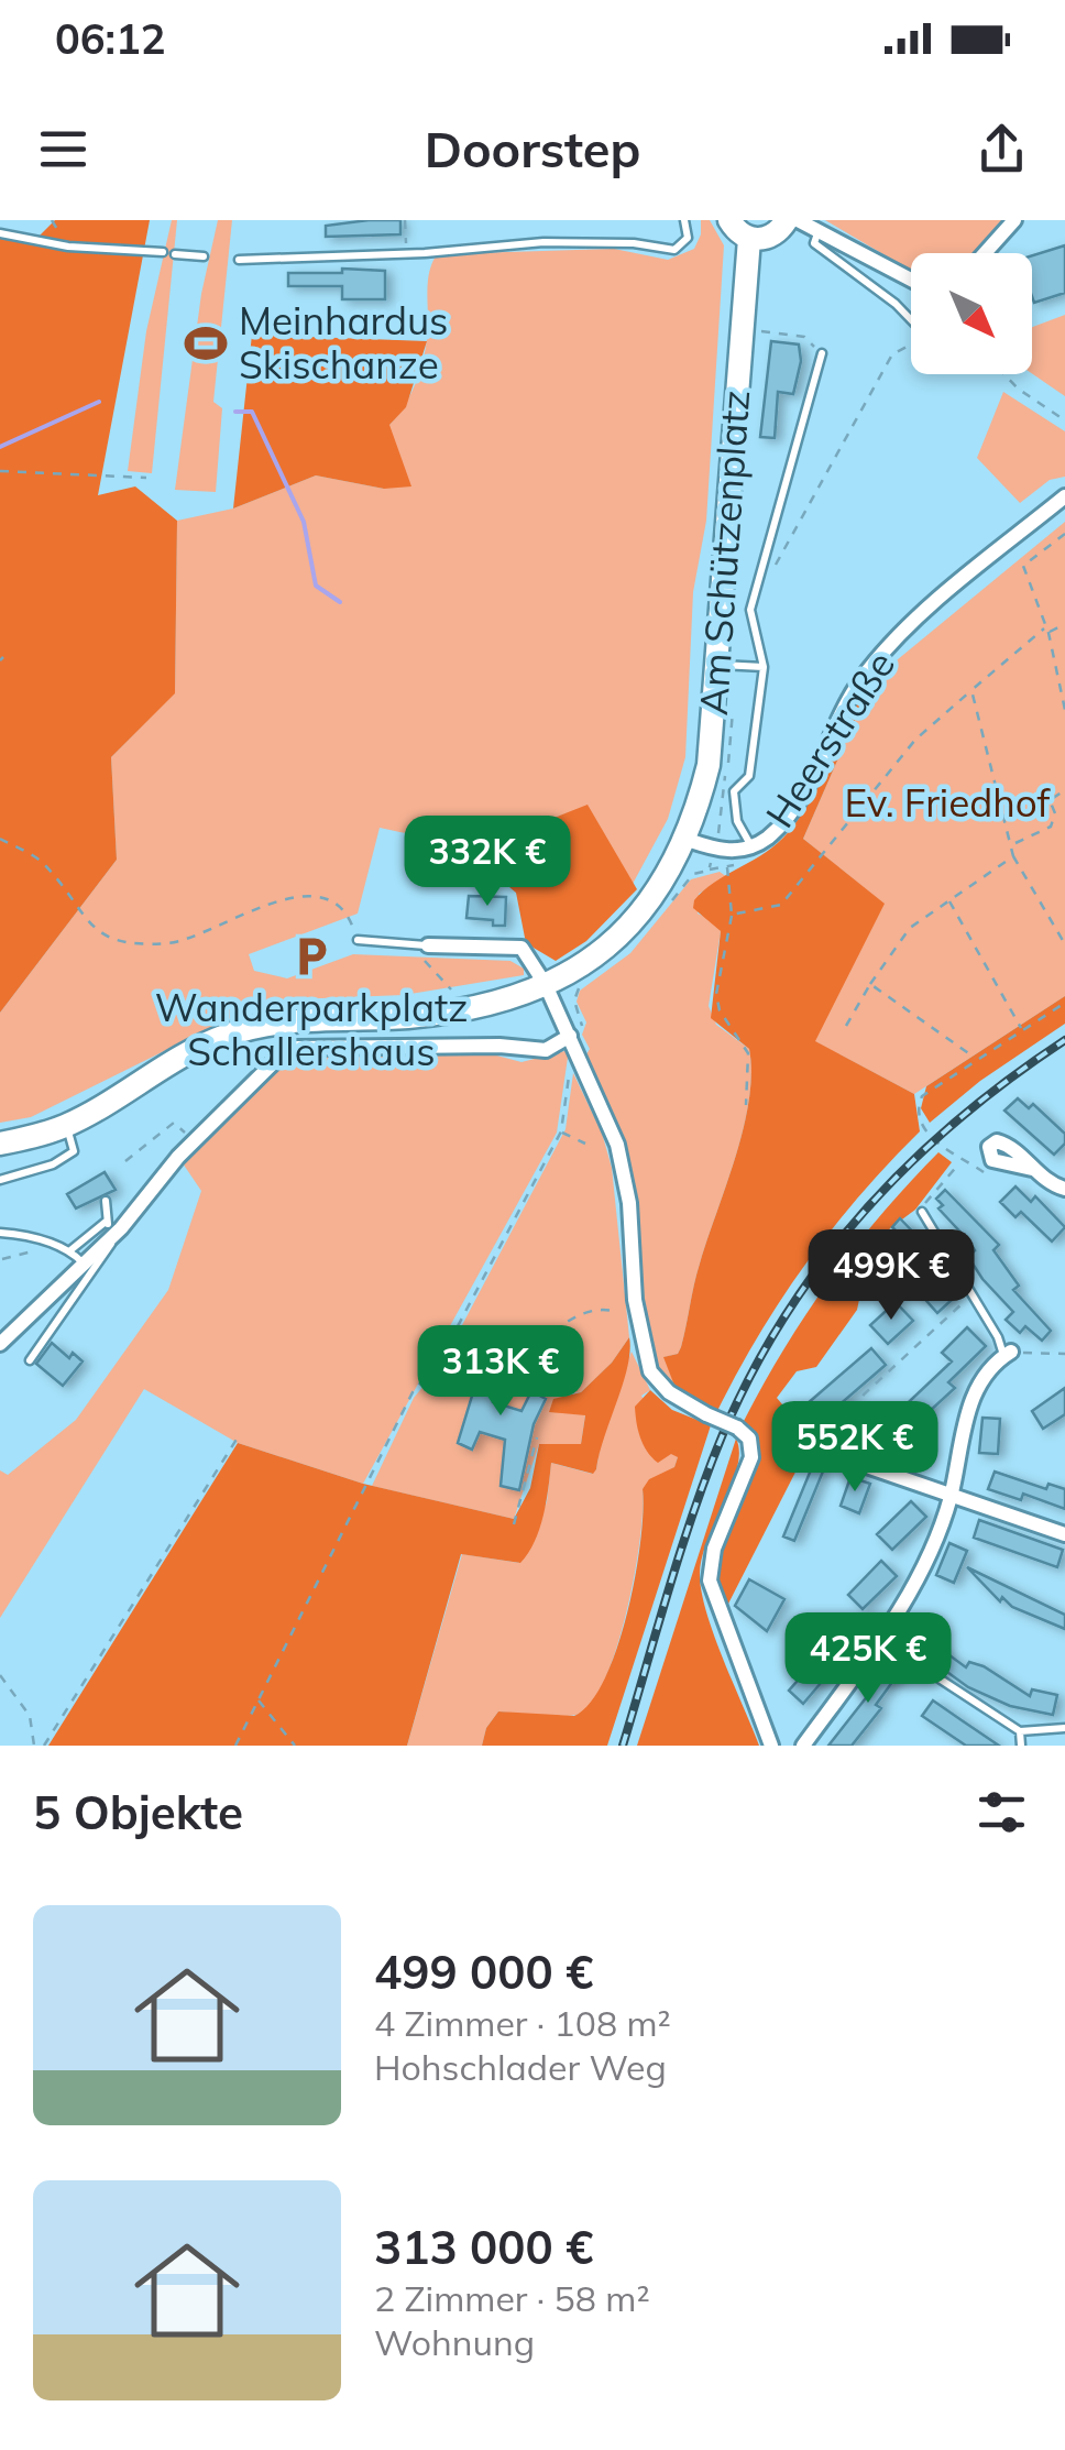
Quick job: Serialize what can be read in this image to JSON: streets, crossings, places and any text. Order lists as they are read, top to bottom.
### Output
{
  "streets": {
    "main road": ["Am Schützenplatz"],
    "street": ["Heerstraße"]
  },
  "crossings": [
    ["Am Schützenplatz", "Heerstraße"]
  ],
  "parks": ["Ev. Friedhof"],
  "places": {
    "sports": ["Meinhardus Skischanze"],
    "parking": ["Wanderparkplatz Schallershaus"]
  },
  "north": "bottom right",
  "page": {
    "status": "06:12",
    "header": "Doorstep",
    "price": [
      "332K €",
      "499K €",
      "313K €",
      "552K €",
      "425K €"
    ],
    "heading": "5 Objekte",
    "list": [
      {
        "name": "499 000 €",
        "note": "4 Zimmer · 108 m² · Hohschlader Weg"
      },
      {
        "name": "313 000 €",
        "note": "2 Zimmer · 58 m² · Wohnung"
      }
    ]
  }
}
